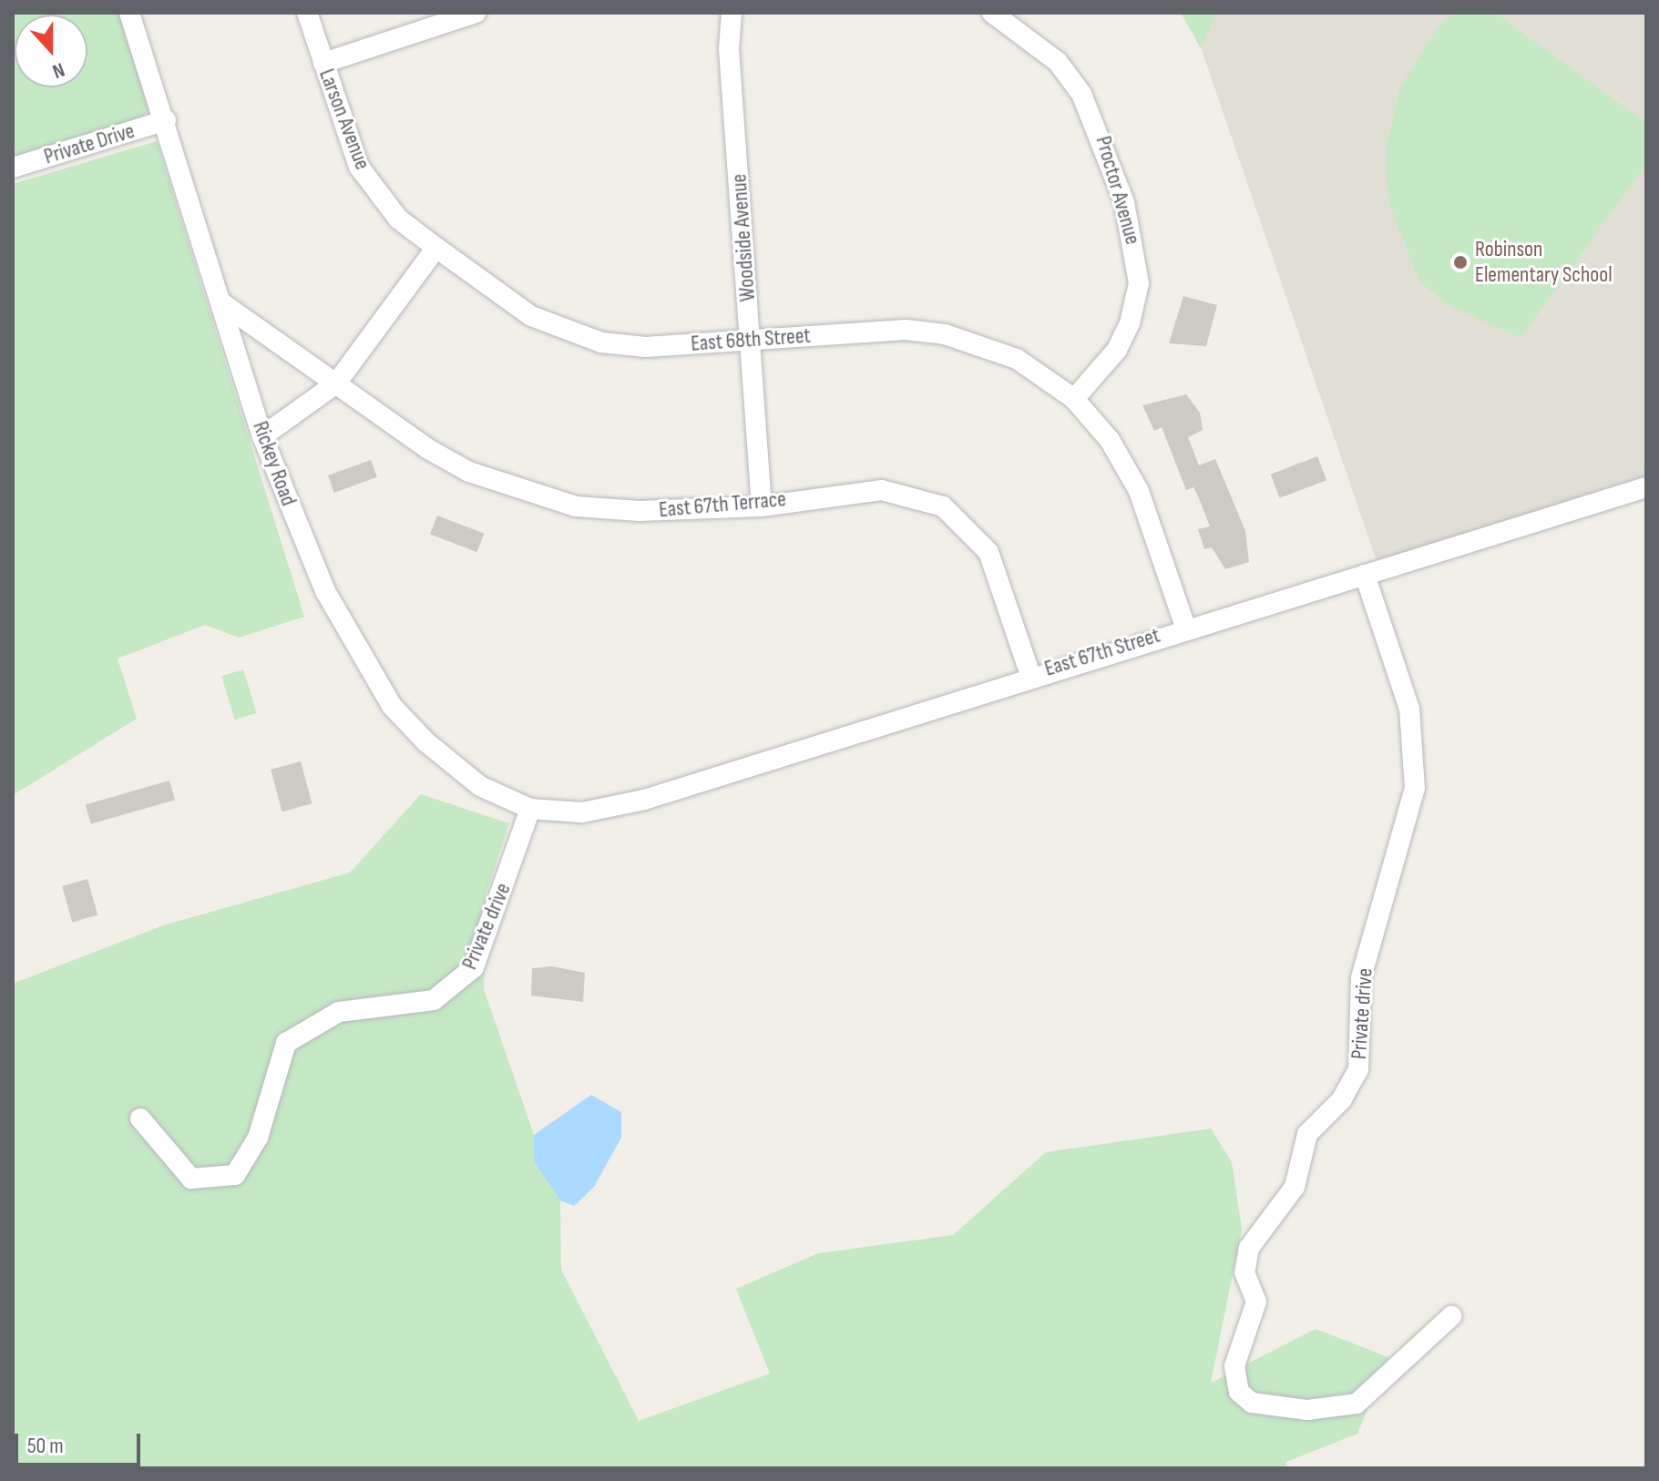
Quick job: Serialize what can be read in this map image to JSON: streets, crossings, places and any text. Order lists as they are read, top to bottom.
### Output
{
  "streets": {
    "street": [
      "Larson Avenue",
      "Private Drive",
      "Proctor Avenue",
      "Woodside Avenue",
      "East 68th Street",
      "Rickey Road",
      "East 67th Terrace",
      "East 67th Street",
      "Private drive"
    ]
  },
  "crossings": [
    ["Larson Avenue", "East 68th Street"],
    ["Private Drive", "Rickey Road"],
    ["Proctor Avenue", "East 68th Street"],
    ["Woodside Avenue", "East 68th Street"],
    ["Woodside Avenue", "East 67th Terrace"],
    ["Rickey Road", "East 67th Terrace"],
    ["Rickey Road", "East 67th Street"],
    ["Rickey Road", "Private drive"],
    ["East 67th Terrace", "East 67th Street"],
    ["East 67th Street", "Private drive"]
  ],
  "places": ["Robinson Elementary School"],
  "scale_bar": "50 m",
  "north": "bottom"
}
